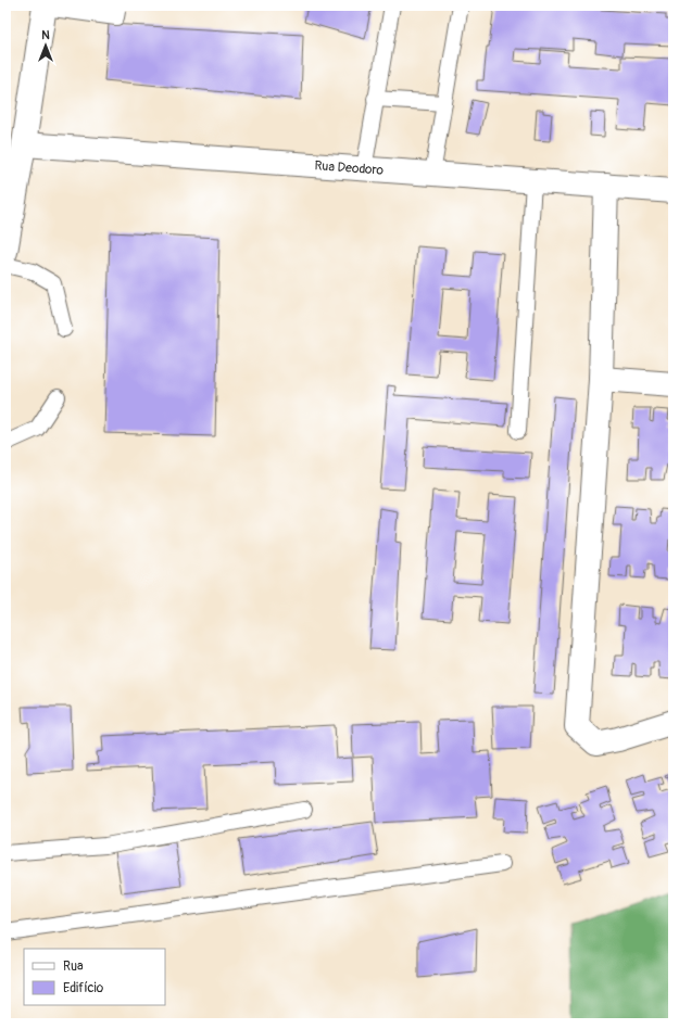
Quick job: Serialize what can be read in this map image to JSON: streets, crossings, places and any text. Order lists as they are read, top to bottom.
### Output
{
  "streets": {
    "street": ["Rua Deodoro"]
  },
  "legend": ["Rua", "Edifício"],
  "north": "top"
}
